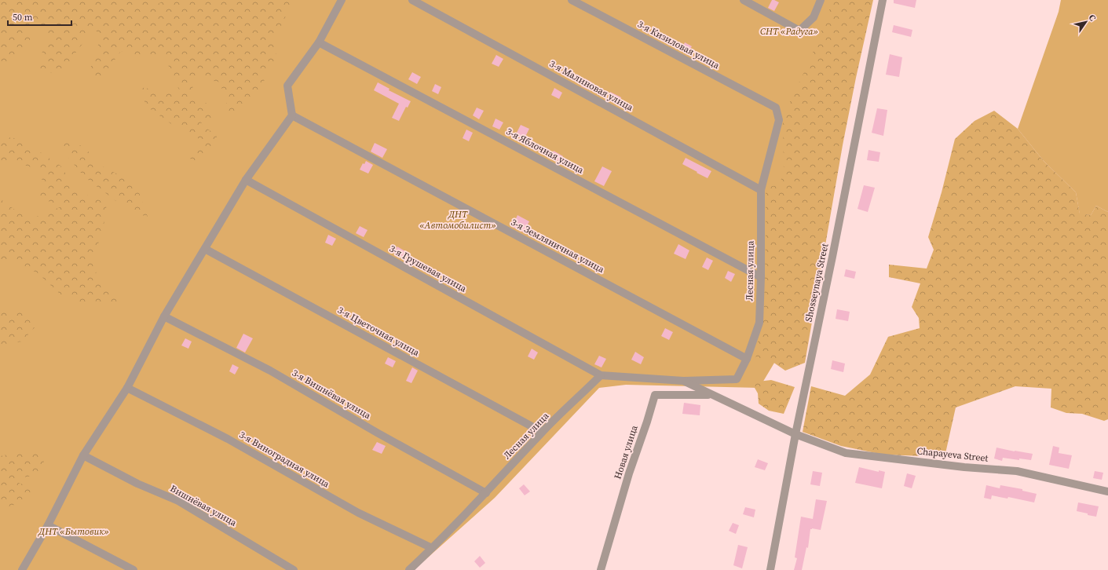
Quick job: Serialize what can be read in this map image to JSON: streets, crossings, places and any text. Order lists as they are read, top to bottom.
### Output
{
  "streets": {
    "street": [
      "3-я Кизиловая улица",
      "3-я Малиновая улица",
      "3-я Яблочная улица",
      "3-я Земляничная улица",
      "3-я Грушевая улица",
      "Лесная улица",
      "Shosseynaya Street",
      "3-я Цветочная улица",
      "3-я Вишнёвая улица",
      "Новая улица",
      "Chapayeva Street",
      "3-я Виноградная улица",
      "Вишнёвая улица"
    ]
  },
  "crossings": [
    ["3-я Кизиловая улица", "Лесная улица"],
    ["3-я Малиновая улица", "Лесная улица"],
    ["3-я Яблочная улица", "Лесная улица"],
    ["3-я Земляничная улица", "Лесная улица"],
    ["3-я Грушевая улица", "Лесная улица"],
    ["Лесная улица", "Shosseynaya Street"],
    ["Лесная улица", "3-я Цветочная улица"],
    ["Лесная улица", "3-я Вишнёвая улица"],
    ["Лесная улица", "Новая улица"],
    ["Лесная улица", "Chapayeva Street"],
    ["Лесная улица", "3-я Виноградная улица"],
    ["Shosseynaya Street", "Chapayeva Street"]
  ],
  "parks": ["СНТ «Радуга»", "ДНТ «Автомобилист»", "ДНТ «Бытовик»"],
  "scale_bar": "50 m",
  "north": "top right"
}
